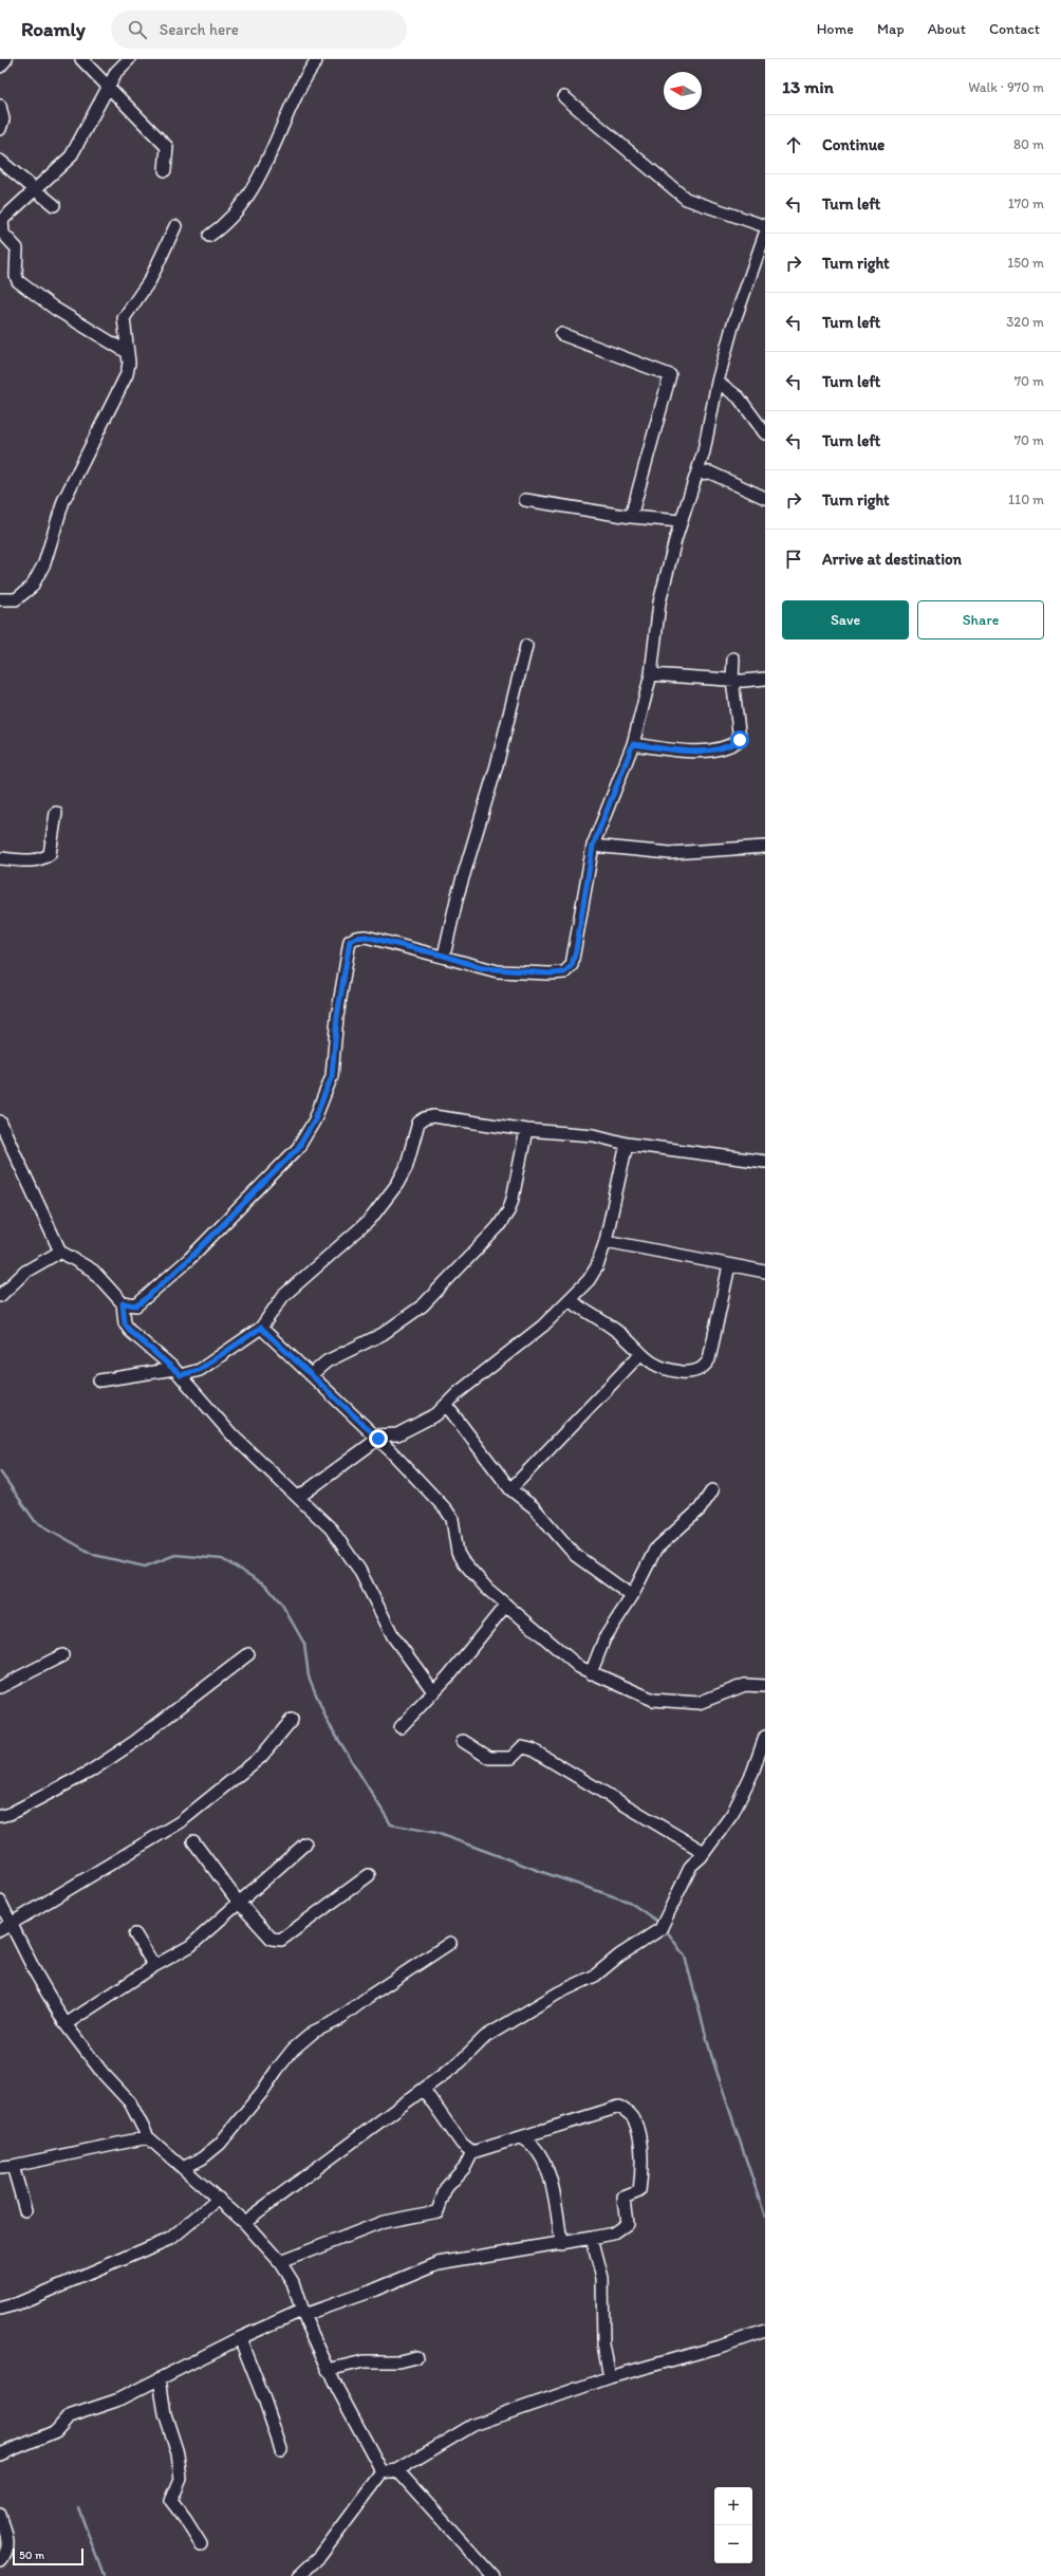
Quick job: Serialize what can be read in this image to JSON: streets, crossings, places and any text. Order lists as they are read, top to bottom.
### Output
{
  "scale_bar": "50 m",
  "north": "left",
  "page": {
    "header": "Roamly",
    "search": "Search here",
    "nav": [
      "Home",
      "Map",
      "About",
      "Contact"
    ],
    "heading": ["13 min", "Walk · 970 m"],
    "list": [
      ["Continue", "80 m"],
      ["Turn left", "170 m"],
      ["Turn right", "150 m"],
      ["Turn left", "320 m"],
      ["Turn left", "70 m"],
      ["Turn left", "70 m"],
      ["Turn right", "110 m"],
      "Arrive at destination"
    ],
    "buttons": ["Save", "Share"],
    "map_buttons": ["+", "−"],
    "scale": "50 m"
  }
}
